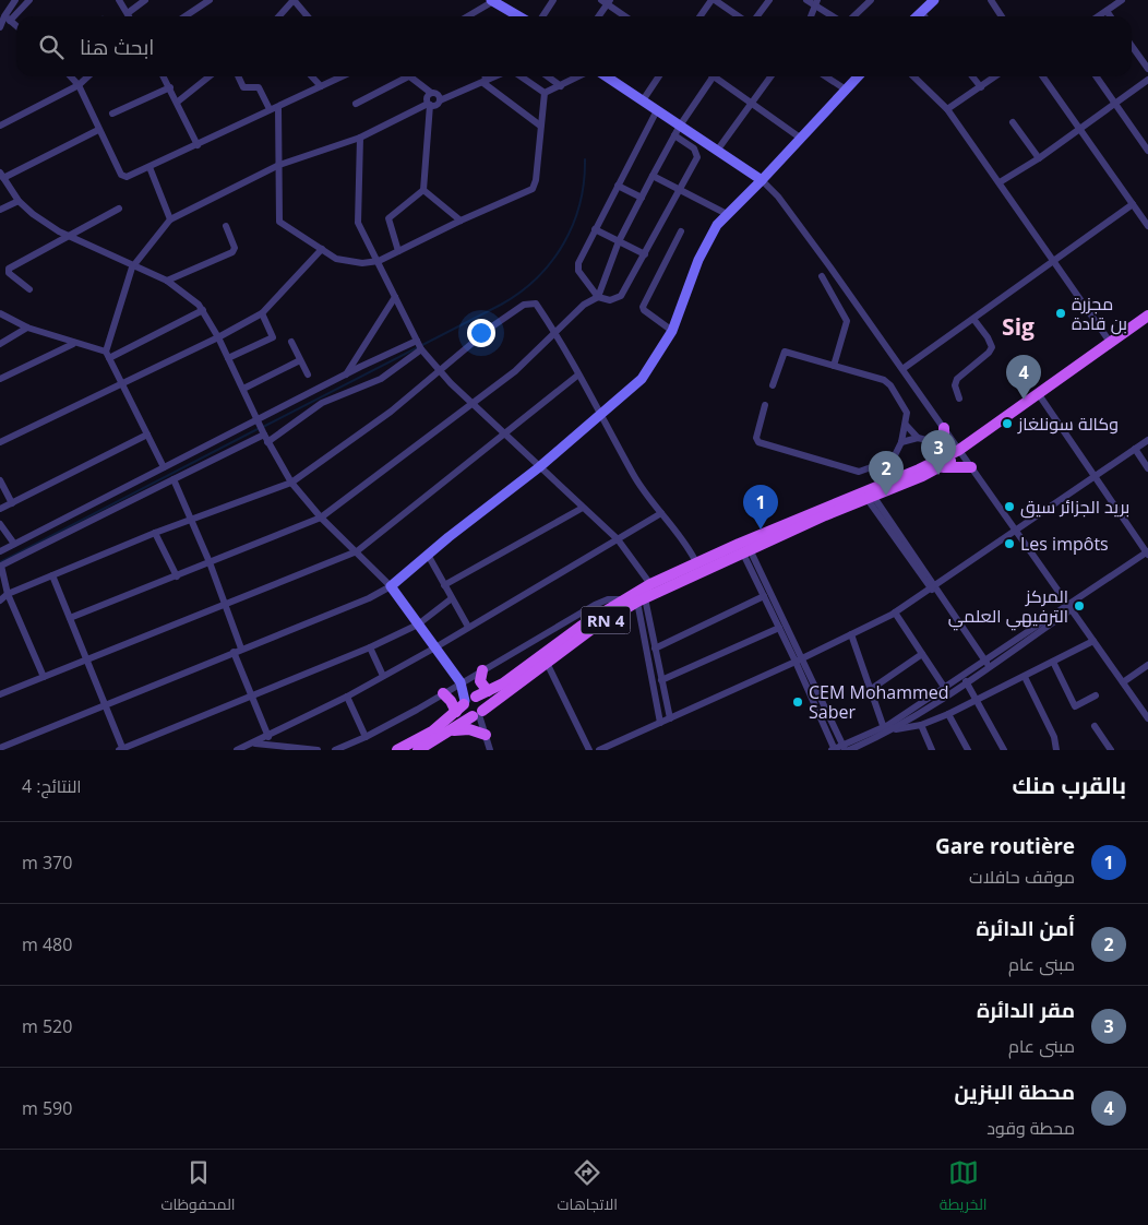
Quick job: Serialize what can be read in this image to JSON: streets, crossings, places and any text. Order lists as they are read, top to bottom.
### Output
{
  "streets": {
    "main road": ["RN 4"]
  },
  "districts": ["Sig"],
  "places": [
    "مجزرة بن قادة",
    "وكالة سونلغاز",
    "بريد الجزائر سيق",
    "Les impôts",
    "المركز الترفيهي العلمي",
    "CEM Mohammed Saber"
  ],
  "page": {
    "search": "ابحث هنا",
    "pins": [
      "4",
      "3",
      "2",
      "1"
    ],
    "heading": ["بالقرب منك", "النتائج: 4"],
    "list": [
      {
        "mark": "1",
        "name": "Gare routière",
        "note": "موقف حافلات",
        "value": "370 m"
      },
      {
        "mark": "2",
        "name": "أمن الدائرة",
        "note": "مبنى عام",
        "value": "480 m"
      },
      {
        "mark": "3",
        "name": "مقر الدائرة",
        "note": "مبنى عام",
        "value": "520 m"
      },
      {
        "mark": "4",
        "name": "محطة البنزين",
        "note": "محطة وقود",
        "value": "590 m"
      }
    ],
    "nav": ["الخريطة", "الاتجاهات", "المحفوظات"]
  }
}
